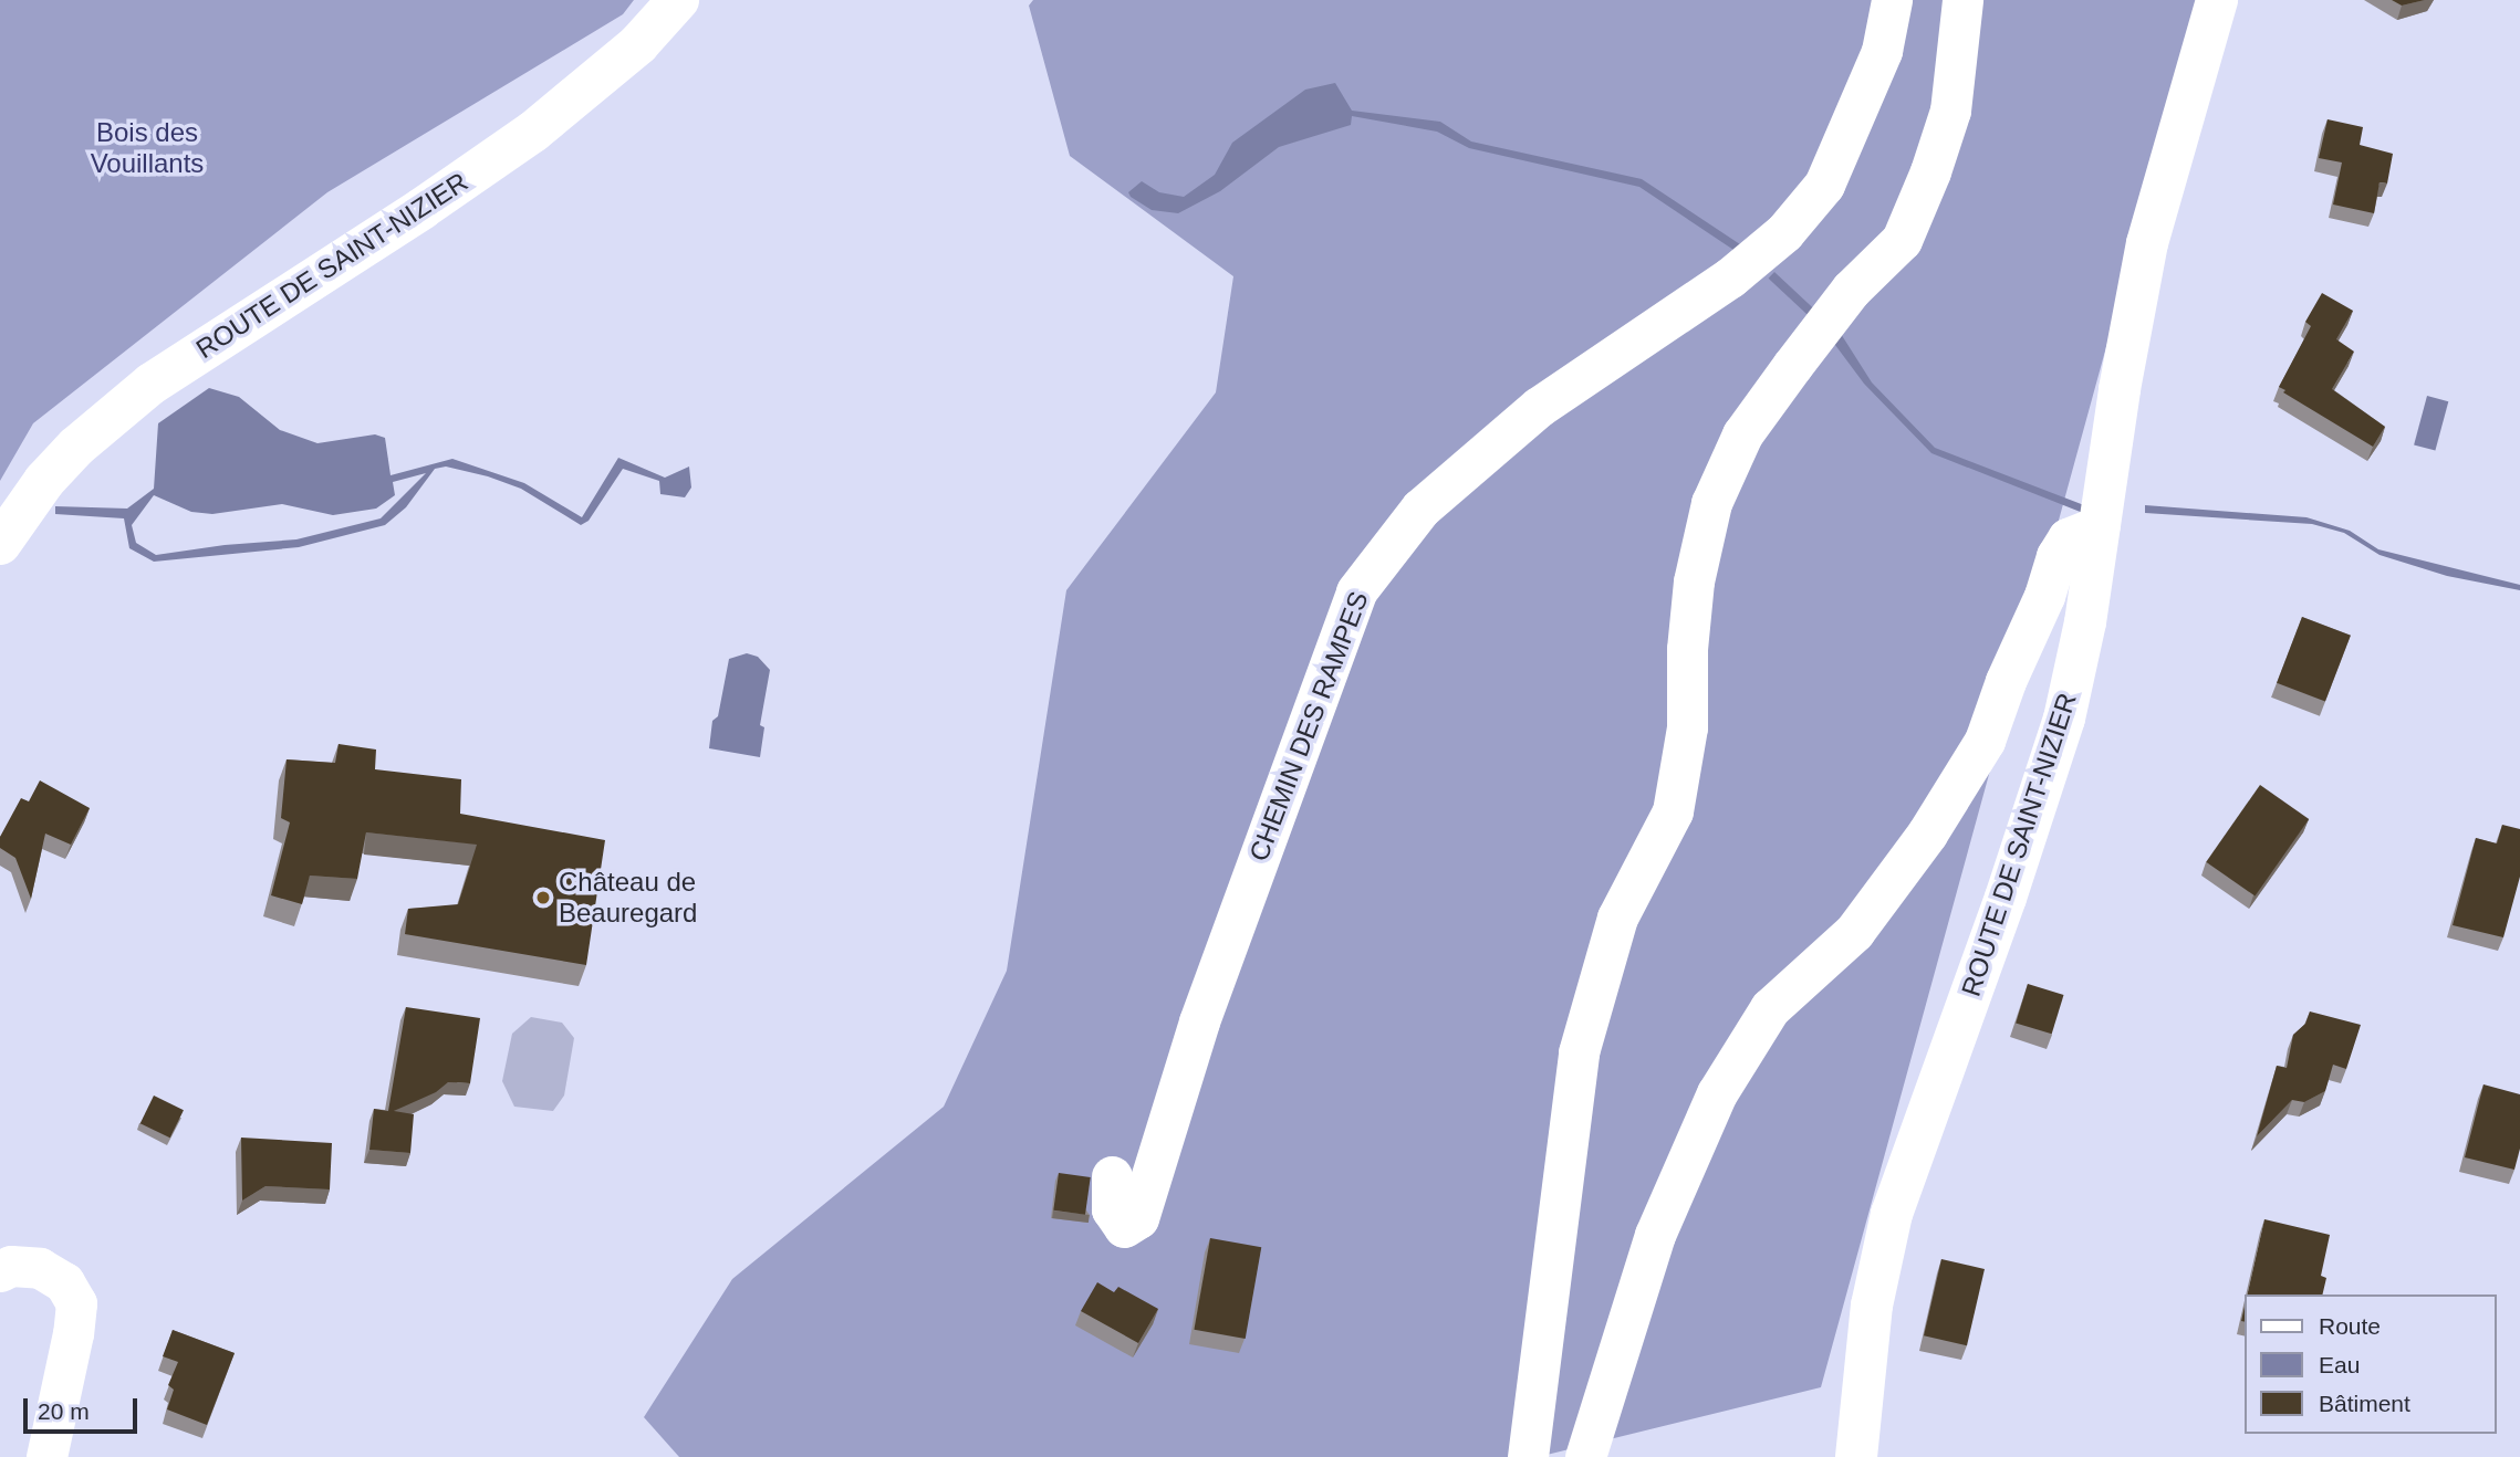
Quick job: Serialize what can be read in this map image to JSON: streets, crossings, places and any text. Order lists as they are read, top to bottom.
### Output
{
  "streets": {
    "main road": ["ROUTE DE SAINT-NIZIER"],
    "street": ["CHEMIN DES RAMPES"]
  },
  "parks": ["Bois des Vouillants"],
  "places": ["Château de Beauregard"],
  "legend": ["Route", "Eau", "Bâtiment"],
  "scale_bar": "20 m"
}
